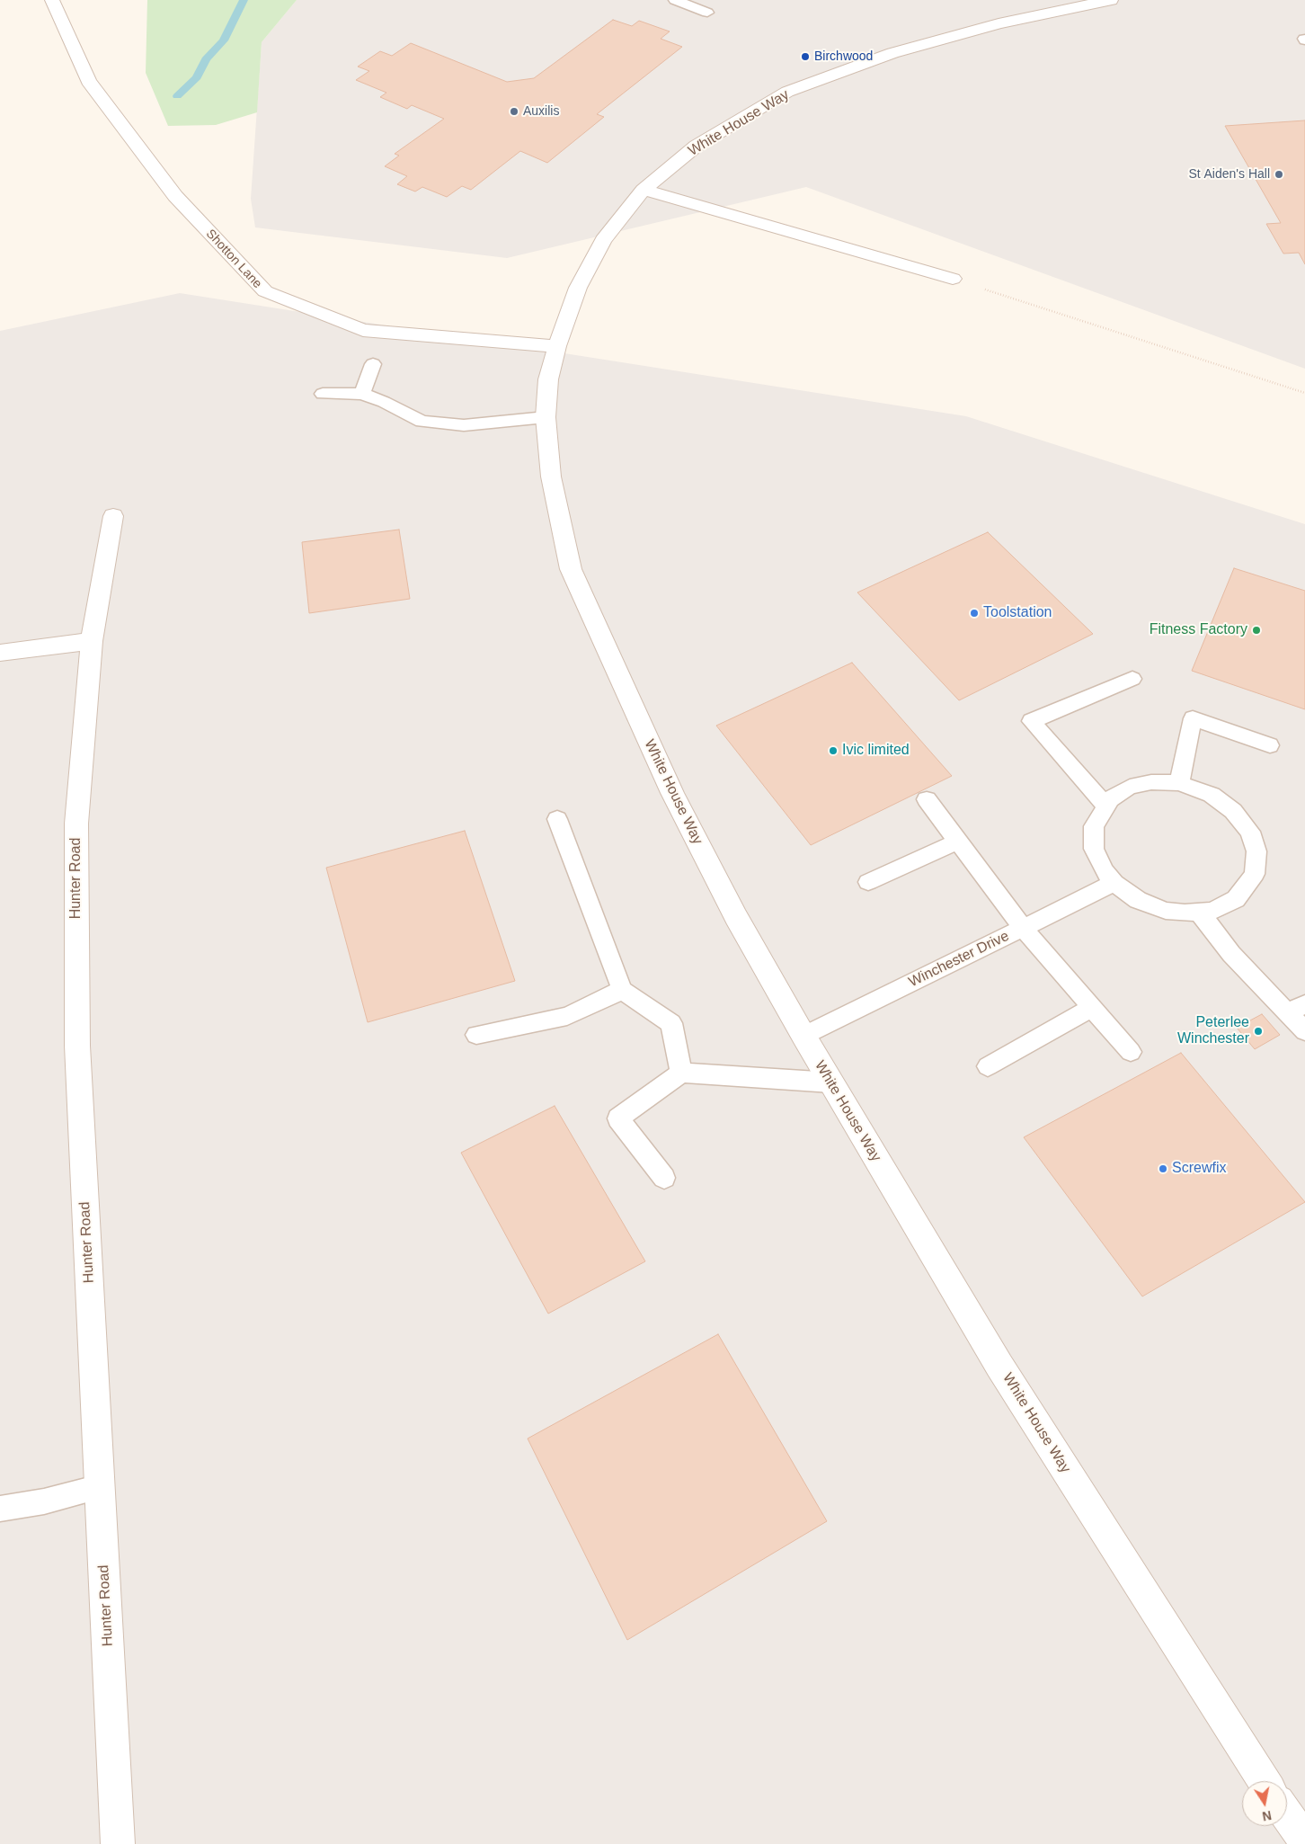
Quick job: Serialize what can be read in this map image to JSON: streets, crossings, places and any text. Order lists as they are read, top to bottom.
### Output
{
  "streets": {
    "street": ["White House Way", "Shotton Lane", "Hunter Road"],
    "lane": ["Winchester Drive"]
  },
  "crossings": [
    ["White House Way", "Shotton Lane"],
    ["White House Way", "Winchester Drive"]
  ],
  "places": [
    "Birchwood",
    "Auxilis",
    "St Aiden's Hall",
    "Toolstation",
    "Fitness Factory",
    "Ivic limited",
    "Peterlee Winchester",
    "Screwfix"
  ],
  "north": "bottom"
}
